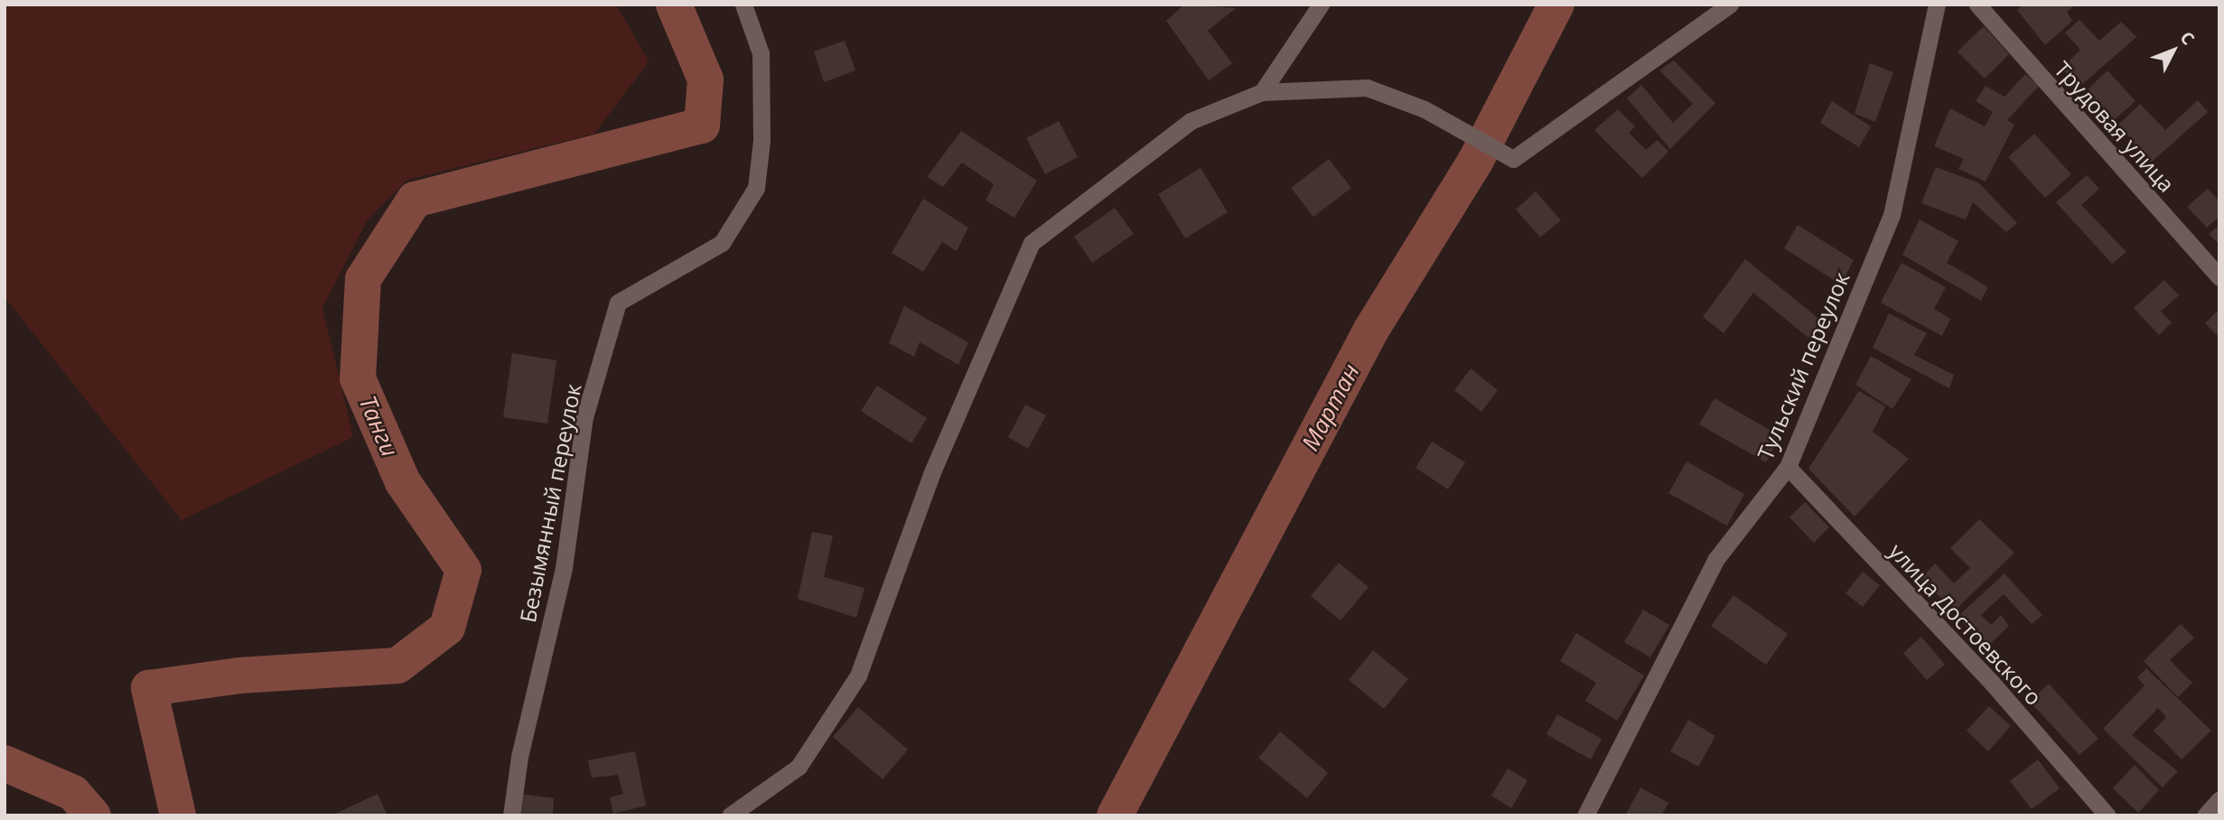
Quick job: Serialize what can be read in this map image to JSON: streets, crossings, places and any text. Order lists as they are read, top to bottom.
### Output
{
  "streets": {
    "street": [
      "Трудовая улица",
      "Тульский переулок",
      "Безымянный переулок",
      "улица Достоевского"
    ]
  },
  "crossings": [
    ["Тульский переулок", "улица Достоевского"]
  ],
  "water": ["Мартан", "Танги"],
  "north": "top right"
}
